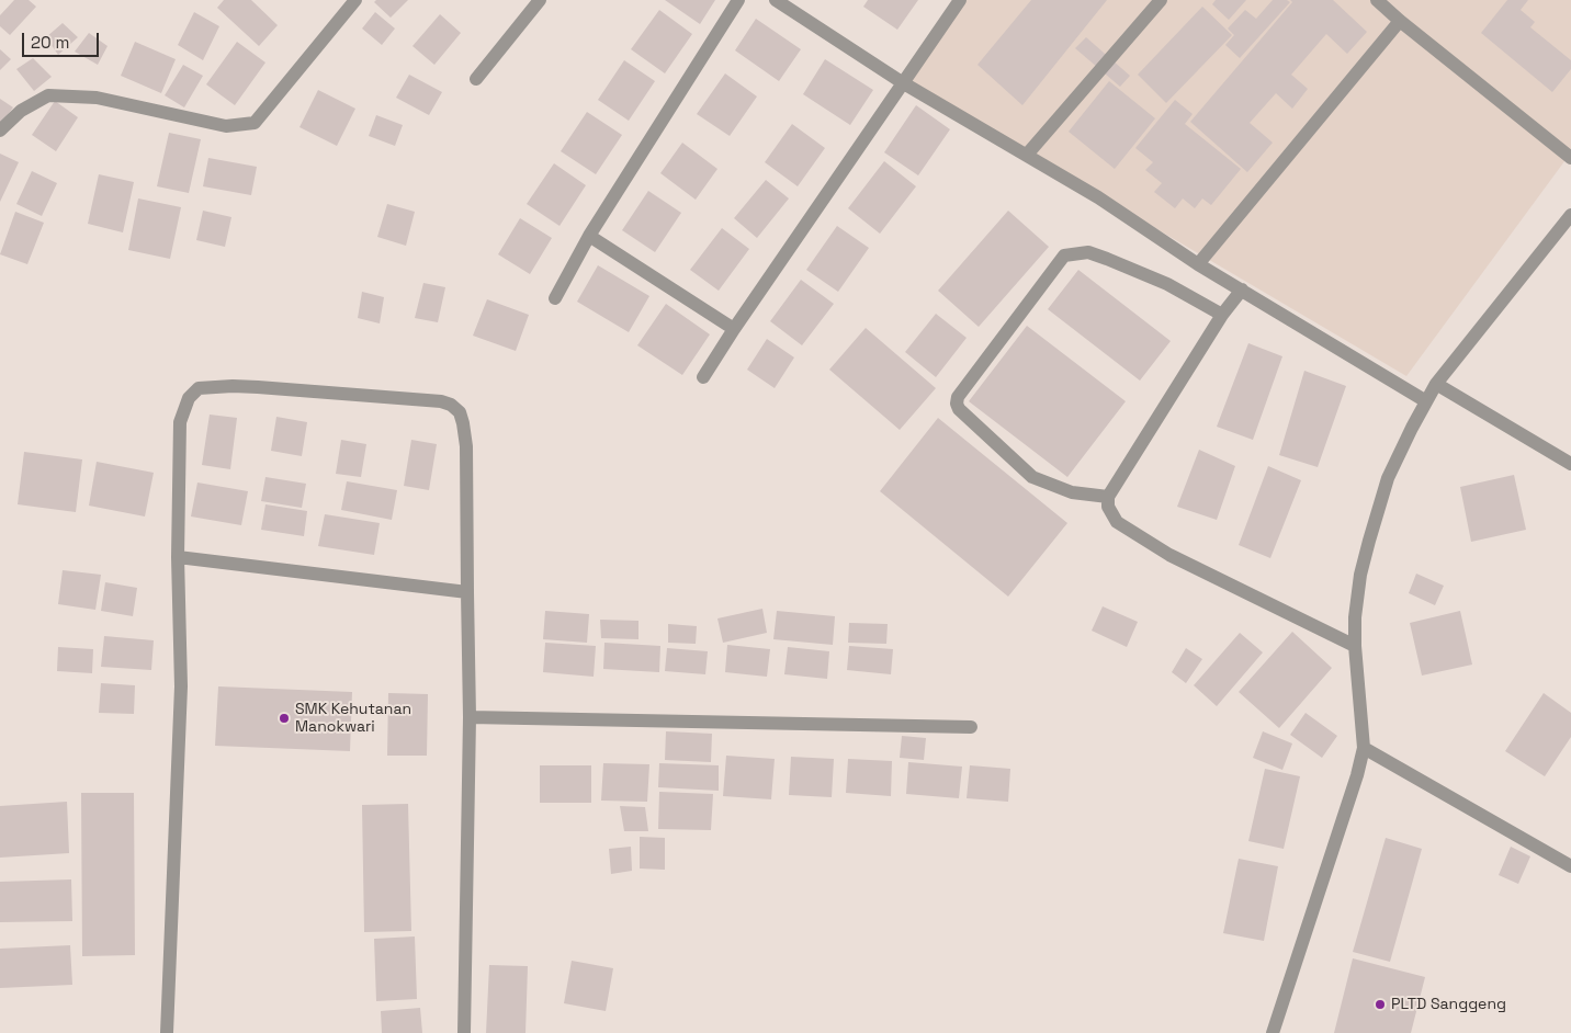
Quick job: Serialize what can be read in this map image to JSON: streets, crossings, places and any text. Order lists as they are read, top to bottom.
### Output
{
  "places": ["SMK Kehutanan Manokwari", "PLTD Sanggeng"],
  "scale_bar": "20 m"
}
